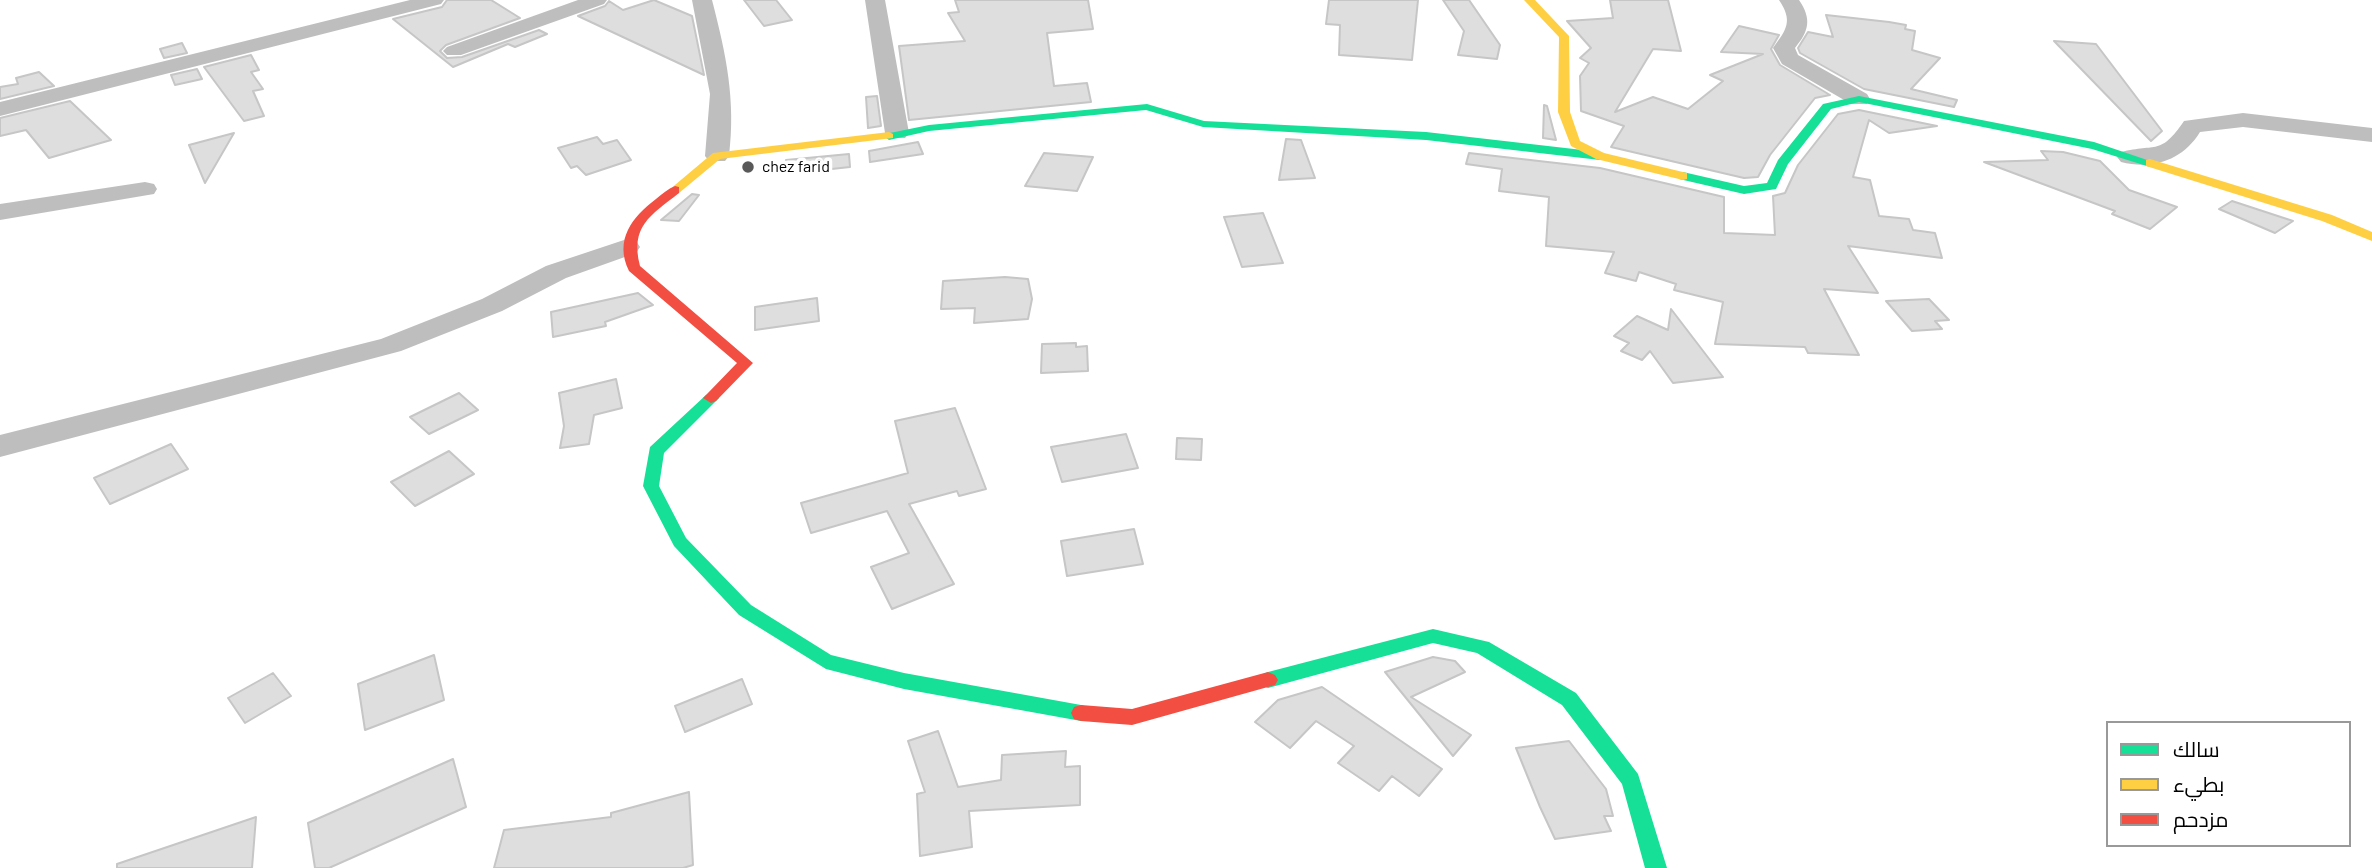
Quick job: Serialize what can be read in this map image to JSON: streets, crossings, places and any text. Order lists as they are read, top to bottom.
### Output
{
  "places": ["chez farid"],
  "legend": ["سالك", "بطيء", "مزدحم"]
}
